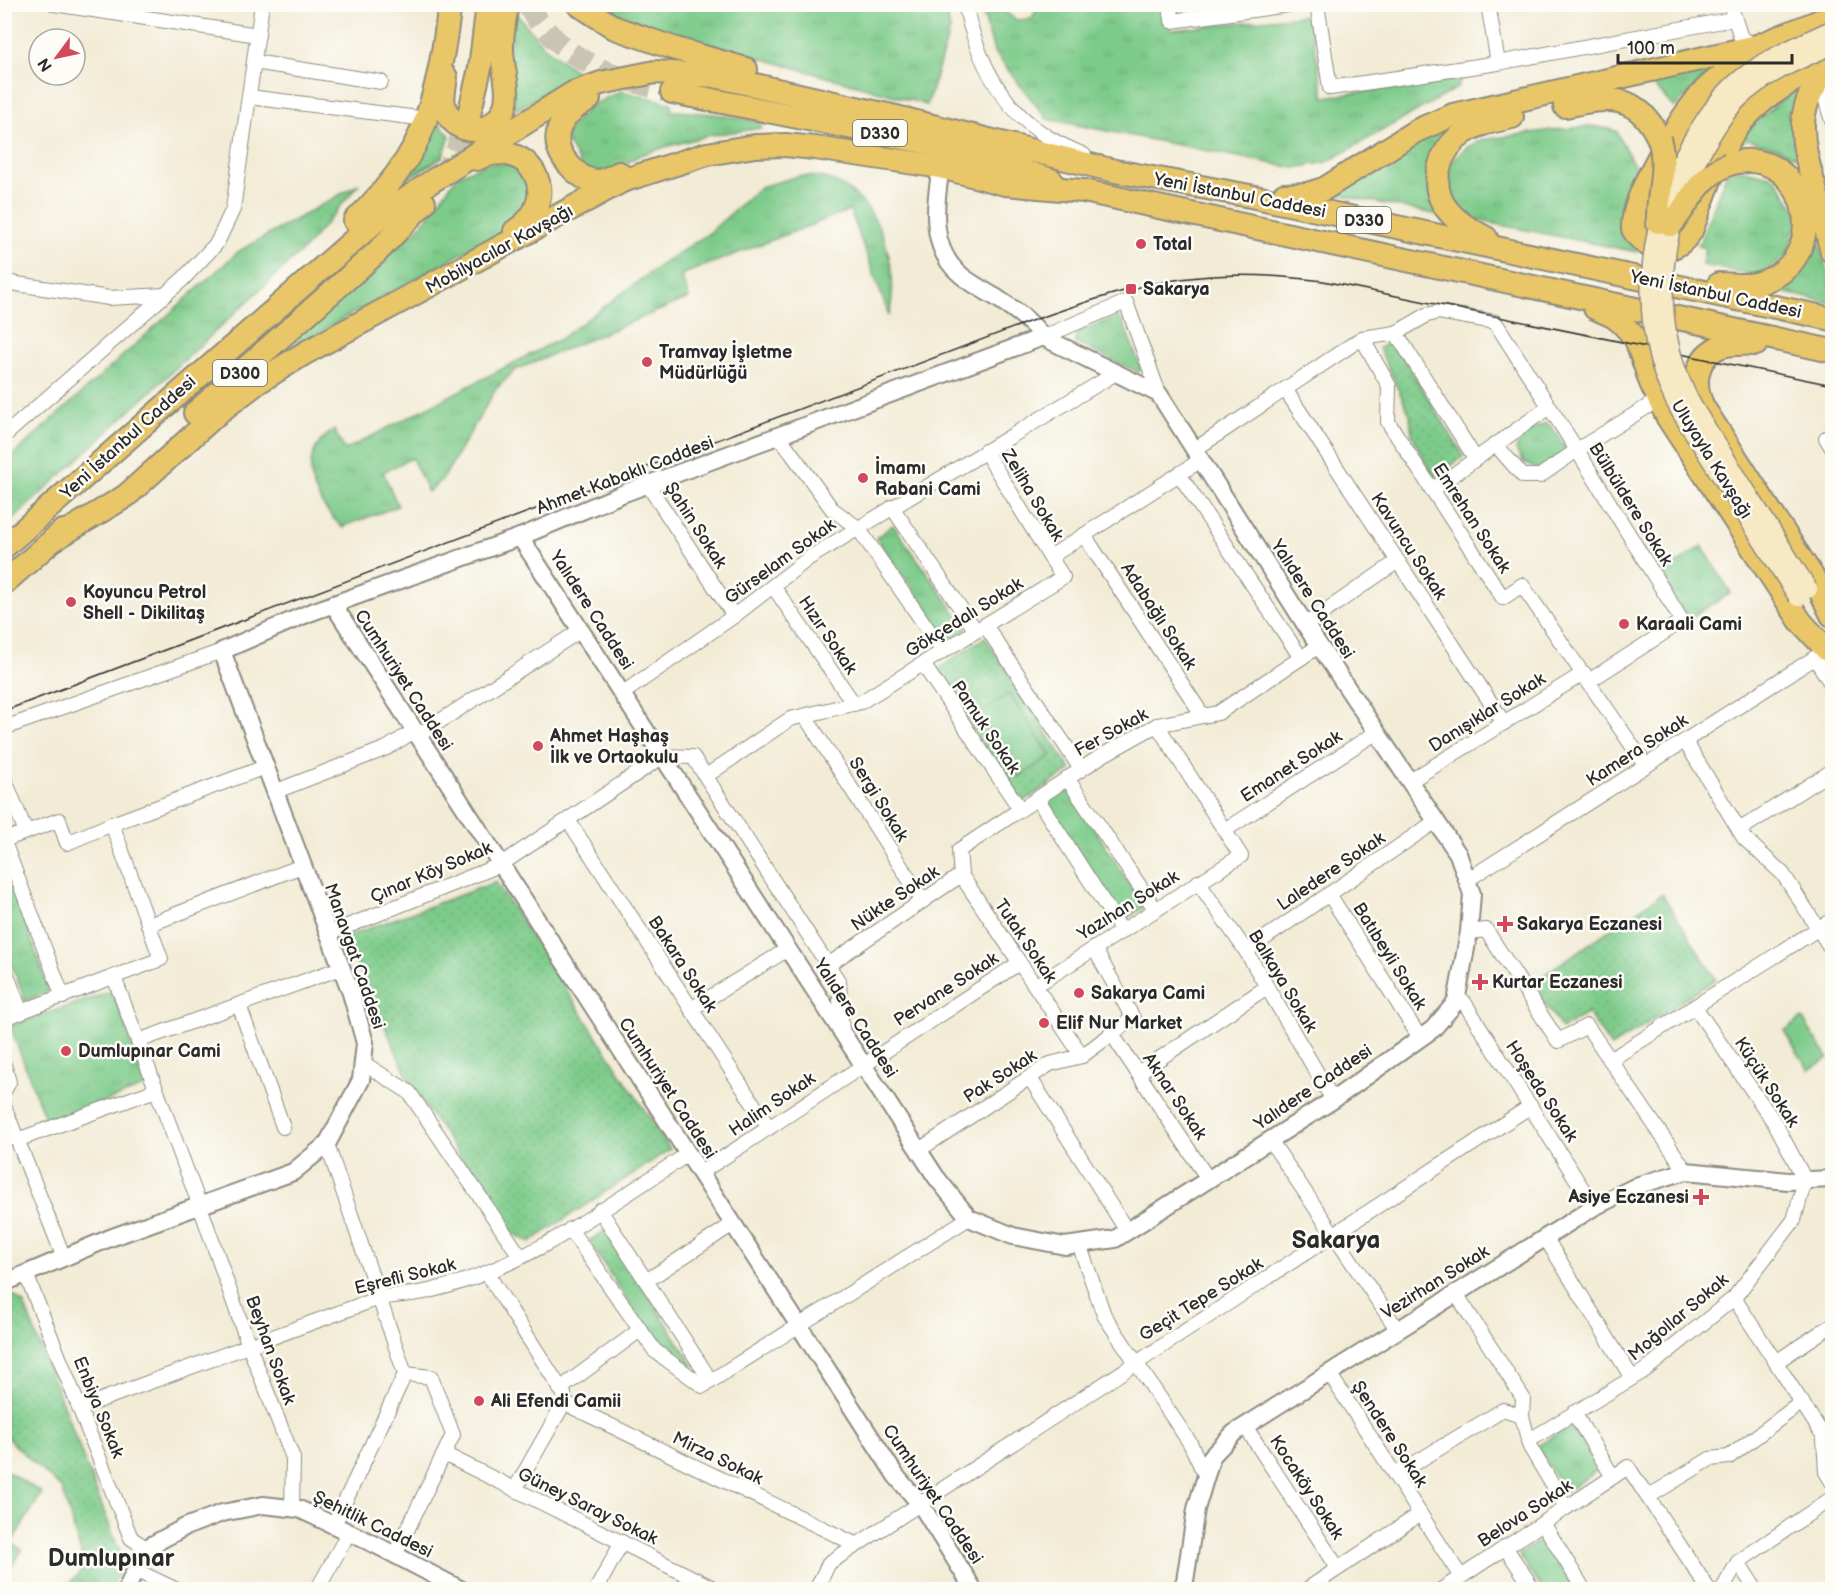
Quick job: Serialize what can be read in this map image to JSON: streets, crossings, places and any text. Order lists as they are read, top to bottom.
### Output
{
  "streets": {
    "highway": [
      "D330",
      "Yeni İstanbul Caddesi",
      "Mobilyacılar Kavşağı",
      "D300"
    ],
    "main road": ["Uluyayla Kavşağı"],
    "street": [
      "Ahmet Kabaklı Caddesi",
      "Zeliha Sokak",
      "Bülbüldere Sokak",
      "Emrehan Sokak",
      "Şahin Sokak",
      "Kavuncu Sokak",
      "Gürselam Sokak",
      "Yalıdere Caddesi",
      "Adabağlı Sokak",
      "Gökçedalı Sokak",
      "Hızır Sokak",
      "Cumhuriyet Caddesi",
      "Danışıklar Sokak",
      "Pamuk Sokak",
      "Fer Sokak",
      "Kamera Sokak",
      "Emanet Sokak",
      "Sergi Sokak",
      "Laledere Sokak",
      "Çınar Köy Sokak",
      "Nükte Sokak",
      "Yazıhan Sokak",
      "Tutak Sokak",
      "Manavgat Caddesi",
      "Batıbeyli Sokak",
      "Bakara Sokak",
      "Balkaya Sokak",
      "Pervane Sokak",
      "Pak Sokak",
      "Küçük Sokak",
      "Hoşeda Sokak",
      "Aknar Sokak",
      "Halim Sokak",
      "Eşrefli Sokak",
      "Vezirhan Sokak",
      "Geçit Tepe Sokak",
      "Moğollar Sokak",
      "Beyhan Sokak",
      "Enbiya Sokak",
      "Şendere Sokak",
      "Mirza Sokak",
      "Kocaköy Sokak",
      "Güney Saray Sokak",
      "Belova Sokak",
      "Şehitlik Caddesi"
    ]
  },
  "crossings": [
    ["D330", "Yeni İstanbul Caddesi"],
    ["D330", "Mobilyacılar Kavşağı"],
    ["Yeni İstanbul Caddesi", "Mobilyacılar Kavşağı"],
    ["Yeni İstanbul Caddesi", "D300"],
    ["Mobilyacılar Kavşağı", "D300"],
    ["Ahmet Kabaklı Caddesi", "Şahin Sokak"],
    ["Ahmet Kabaklı Caddesi", "Yalıdere Caddesi"],
    ["Ahmet Kabaklı Caddesi", "Cumhuriyet Caddesi"],
    ["Ahmet Kabaklı Caddesi", "Manavgat Caddesi"],
    ["Zeliha Sokak", "Gürselam Sokak"],
    ["Zeliha Sokak", "Gökçedalı Sokak"],
    ["Bülbüldere Sokak", "Danışıklar Sokak"],
    ["Emrehan Sokak", "Danışıklar Sokak"],
    ["Emrehan Sokak", "Kamera Sokak"],
    ["Şahin Sokak", "Gürselam Sokak"],
    ["Kavuncu Sokak", "Danışıklar Sokak"],
    ["Gürselam Sokak", "Yalıdere Caddesi"],
    ["Gürselam Sokak", "Hızır Sokak"],
    ["Yalıdere Caddesi", "Danışıklar Sokak"],
    ["Yalıdere Caddesi", "Fer Sokak"],
    ["Yalıdere Caddesi", "Kamera Sokak"],
    ["Yalıdere Caddesi", "Emanet Sokak"],
    ["Yalıdere Caddesi", "Laledere Sokak"],
    ["Yalıdere Caddesi", "Çınar Köy Sokak"],
    ["Yalıdere Caddesi", "Batıbeyli Sokak"],
    ["Yalıdere Caddesi", "Balkaya Sokak"],
    ["Yalıdere Caddesi", "Pervane Sokak"],
    ["Yalıdere Caddesi", "Pak Sokak"],
    ["Yalıdere Caddesi", "Hoşeda Sokak"],
    ["Yalıdere Caddesi", "Aknar Sokak"],
    ["Yalıdere Caddesi", "Halim Sokak"],
    ["Adabağlı Sokak", "Fer Sokak"],
    ["Gökçedalı Sokak", "Hızır Sokak"],
    ["Gökçedalı Sokak", "Pamuk Sokak"],
    ["Gökçedalı Sokak", "Sergi Sokak"],
    ["Cumhuriyet Caddesi", "Çınar Köy Sokak"],
    ["Cumhuriyet Caddesi", "Halim Sokak"],
    ["Cumhuriyet Caddesi", "Eşrefli Sokak"],
    ["Cumhuriyet Caddesi", "Geçit Tepe Sokak"],
    ["Pamuk Sokak", "Fer Sokak"],
    ["Fer Sokak", "Nükte Sokak"],
    ["Emanet Sokak", "Yazıhan Sokak"],
    ["Sergi Sokak", "Nükte Sokak"],
    ["Laledere Sokak", "Batıbeyli Sokak"],
    ["Laledere Sokak", "Balkaya Sokak"],
    ["Çınar Köy Sokak", "Manavgat Caddesi"],
    ["Çınar Köy Sokak", "Bakara Sokak"],
    ["Nükte Sokak", "Tutak Sokak"],
    ["Yazıhan Sokak", "Tutak Sokak"],
    ["Yazıhan Sokak", "Balkaya Sokak"],
    ["Yazıhan Sokak", "Pak Sokak"],
    ["Tutak Sokak", "Pervane Sokak"],
    ["Tutak Sokak", "Pak Sokak"],
    ["Manavgat Caddesi", "Beyhan Sokak"],
    ["Manavgat Caddesi", "Enbiya Sokak"],
    ["Bakara Sokak", "Halim Sokak"],
    ["Pervane Sokak", "Halim Sokak"],
    ["Pak Sokak", "Aknar Sokak"],
    ["Küçük Sokak", "Vezirhan Sokak"],
    ["Küçük Sokak", "Moğollar Sokak"],
    ["Hoşeda Sokak", "Vezirhan Sokak"],
    ["Hoşeda Sokak", "Geçit Tepe Sokak"],
    ["Eşrefli Sokak", "Beyhan Sokak"],
    ["Eşrefli Sokak", "Enbiya Sokak"],
    ["Vezirhan Sokak", "Moğollar Sokak"],
    ["Vezirhan Sokak", "Şendere Sokak"],
    ["Vezirhan Sokak", "Kocaköy Sokak"],
    ["Geçit Tepe Sokak", "Mirza Sokak"],
    ["Beyhan Sokak", "Şehitlik Caddesi"],
    ["Enbiya Sokak", "Şehitlik Caddesi"],
    ["Şendere Sokak", "Kocaköy Sokak"],
    ["Şendere Sokak", "Belova Sokak"]
  ],
  "districts": ["Sakarya", "Dumlupınar"],
  "places": {
    "other": [
      "Total",
      "Tramvay İşletme Müdürlüğü",
      "İmamı Rabani Cami",
      "Koyuncu Petrol Shell - Dikilitaş",
      "Karaali Cami",
      "Ahmet Haşhaş İlk ve Ortaokulu",
      "Sakarya Cami",
      "Elif Nur Market",
      "Dumlupınar Cami",
      "Ali Efendi Camii"
    ],
    "transit": ["Sakarya"],
    "health": ["Sakarya Eczanesi", "Kurtar Eczanesi", "Asiye Eczanesi"]
  },
  "scale_bar": "100 m",
  "north": "bottom left"
}
